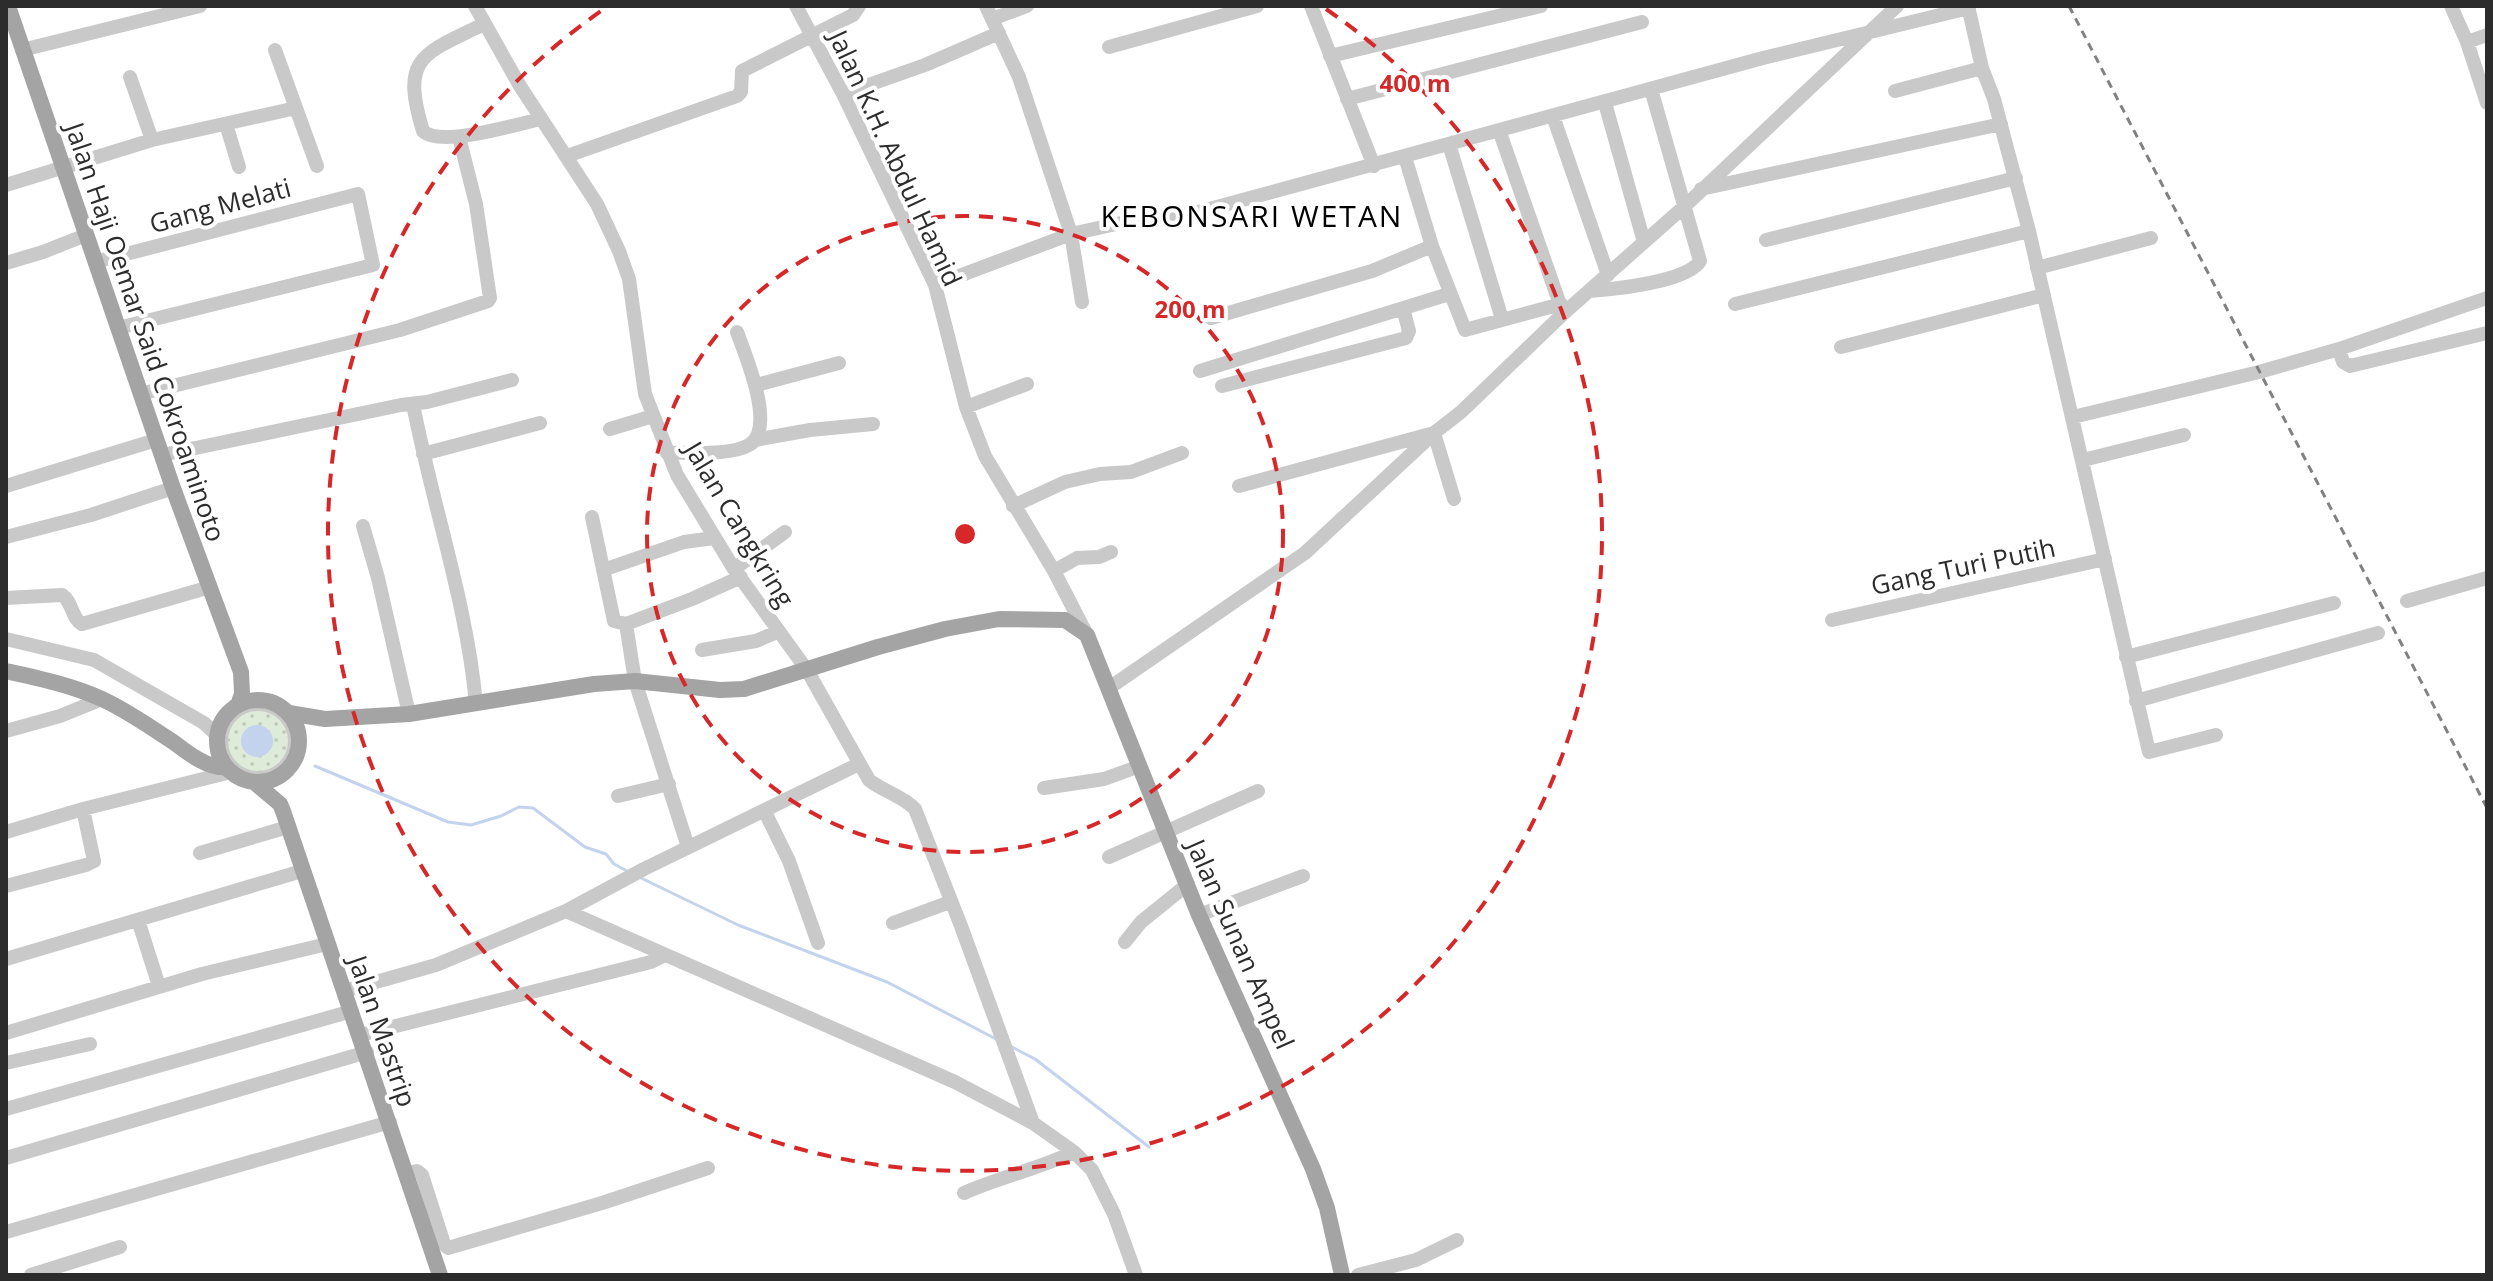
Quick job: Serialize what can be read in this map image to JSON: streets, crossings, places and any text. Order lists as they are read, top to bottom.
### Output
{
  "streets": {
    "main road": ["Jalan Haji Oemar Said Cokroaminoto", "Jalan Sunan Ampel", "Jalan Mastrip"],
    "street": [
      "Jalan K.H. Abdul Hamid",
      "Gang Melati",
      "Jalan Cangkring",
      "Gang Turi Putih"
    ]
  },
  "crossings": [
    ["Jalan K.H. Abdul Hamid", "Jalan Sunan Ampel"],
    ["Gang Melati", "Jalan Haji Oemar Said Cokroaminoto"]
  ],
  "districts": ["KEBONSARI WETAN"],
  "rings": ["400 m", "200 m"]
}
